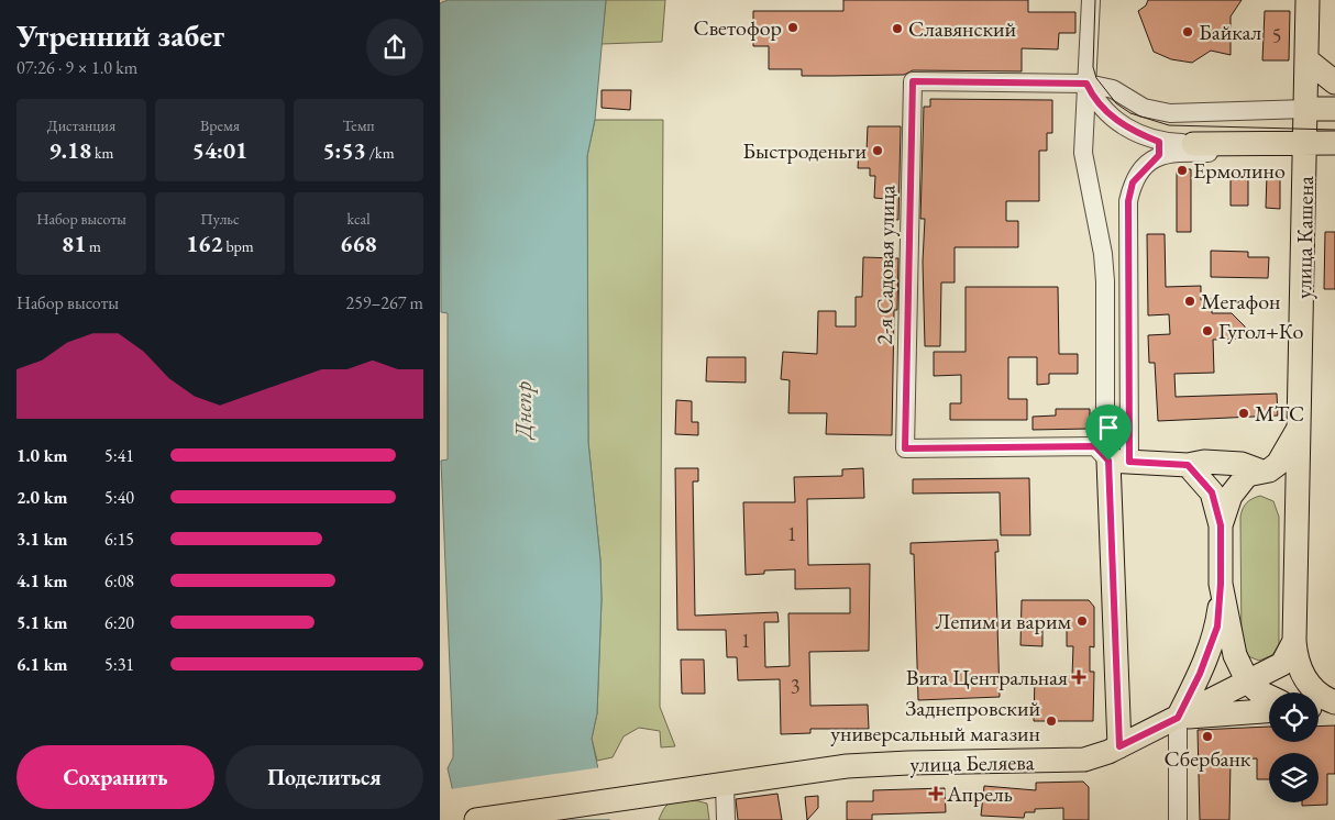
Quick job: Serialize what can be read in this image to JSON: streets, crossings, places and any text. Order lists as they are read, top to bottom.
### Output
{
  "streets": {
    "main road": ["улица Кашена", "улица Беляева"],
    "street": ["2-я Садовая улица"]
  },
  "water": ["Днепр"],
  "places": {
    "other": [
      "Светофор",
      "Славянский",
      "Байкал",
      "Быстроденьги",
      "Ермолино",
      "Мегафон",
      "Гугол+Ко",
      "МТС",
      "Лепим и варим",
      "Заднепровский универсальный магазин",
      "Сбербанк"
    ],
    "health": ["Вита Центральная", "Апрель"]
  },
  "house_numbers": [
    "5",
    "1",
    "1",
    "3"
  ],
  "page": {
    "heading": ["Утренний забег", "07:26 · 9 × 1.0 km"],
    "stats": [
      ["Дистанция", "9.18 km"],
      ["Время", "54:01"],
      ["Темп", "5:53 /km"],
      ["Набор высоты", "81 m"],
      ["Пульс", "162 bpm"],
      ["kcal", "668"]
    ],
    "chart": ["Набор высоты", "259–267 m"],
    "list": [
      {
        "name": "1.0 km",
        "note": "5:41"
      },
      {
        "name": "2.0 km",
        "note": "5:40"
      },
      {
        "name": "3.1 km",
        "note": "6:15"
      },
      {
        "name": "4.1 km",
        "note": "6:08"
      },
      {
        "name": "5.1 km",
        "note": "6:20"
      },
      {
        "name": "6.1 km",
        "note": "5:31"
      }
    ],
    "buttons": ["Сохранить", "Поделиться"]
  }
}
